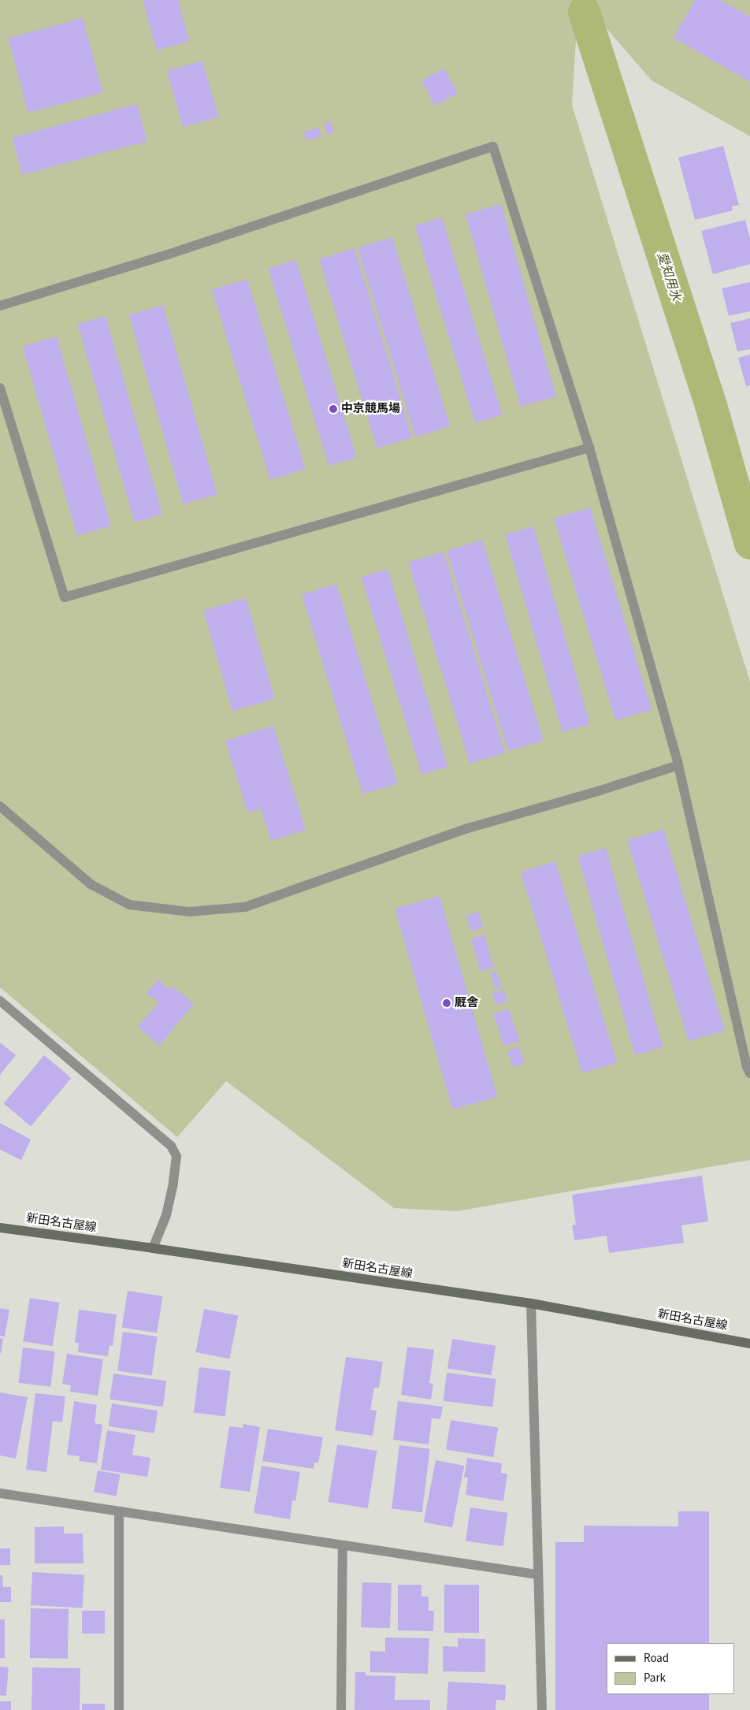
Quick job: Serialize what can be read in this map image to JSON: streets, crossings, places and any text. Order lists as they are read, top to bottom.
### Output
{
  "streets": {
    "main road": ["新田名古屋線"]
  },
  "water": ["愛知用水"],
  "places": ["中京競馬場", "厩舎"],
  "legend": ["Road", "Park"]
}
